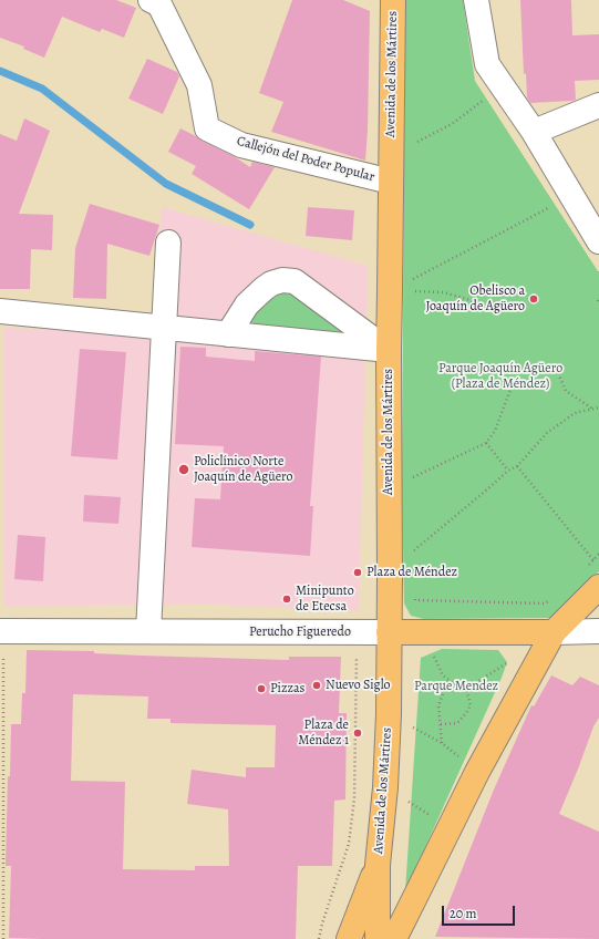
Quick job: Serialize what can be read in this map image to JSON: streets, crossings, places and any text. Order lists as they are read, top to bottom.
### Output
{
  "streets": {
    "main road": ["Avenida de los Mártires", "Perucho Figueredo"],
    "street": ["Callejón del Poder Popular"]
  },
  "crossings": [
    ["Avenida de los Mártires", "Callejón del Poder Popular"],
    ["Avenida de los Mártires", "Perucho Figueredo"]
  ],
  "parks": ["Parque Joaquín Agüero (Plaza de Méndez)", "Parque Mendez"],
  "places": [
    "Obelisco a Joaquín de Agüero",
    "Policlínico Norte Joaquín de Agüero",
    "Plaza de Méndez",
    "Minipunto de Etecsa",
    "Nuevo Siglo",
    "Pizzas",
    "Plaza de Méndez 1"
  ],
  "scale_bar": "20 m"
}
